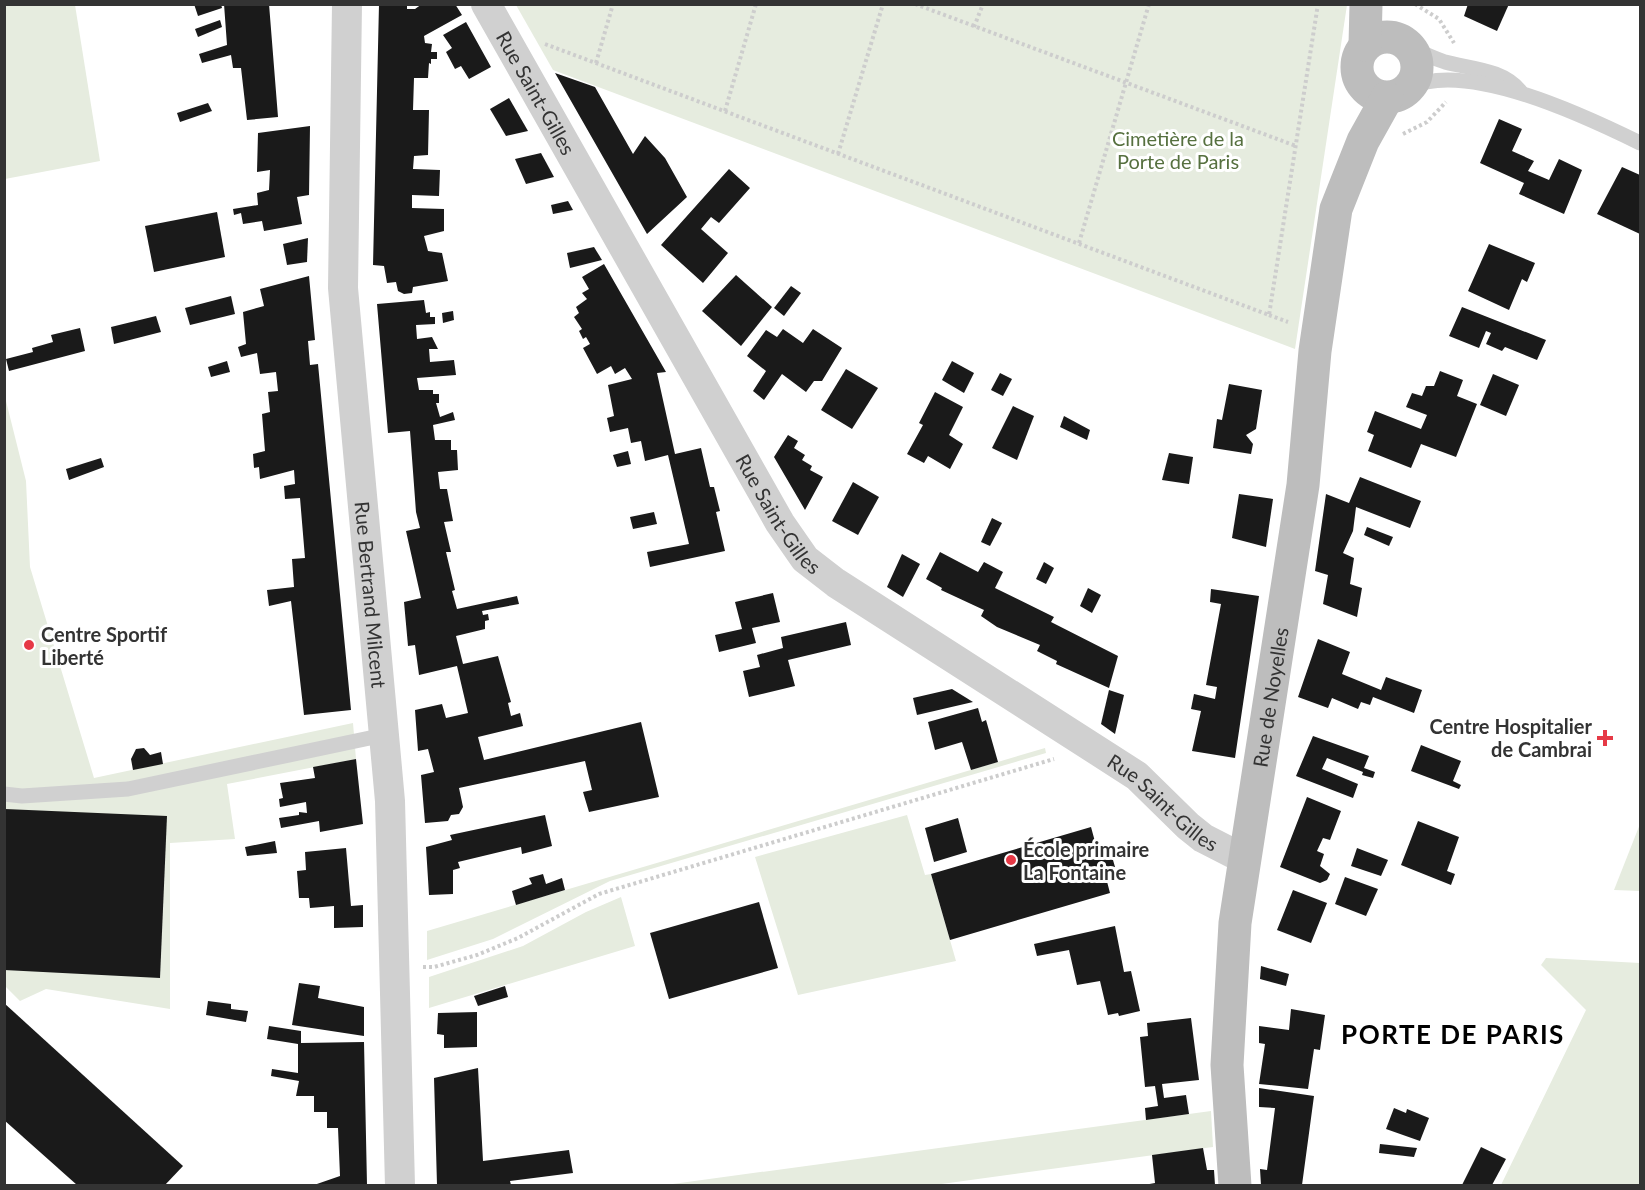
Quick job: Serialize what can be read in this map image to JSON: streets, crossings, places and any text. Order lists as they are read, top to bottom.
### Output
{
  "streets": {
    "street": ["Rue Saint-Gilles", "Rue Bertrand Milcent", "Rue de Noyelles"]
  },
  "crossings": [
    ["Rue Saint-Gilles", "Rue de Noyelles"]
  ],
  "districts": ["PORTE DE PARIS"],
  "parks": ["Cimetière de la Porte de Paris"],
  "places": {
    "other": ["Centre Sportif Liberté", "École primaire La Fontaine"],
    "health": ["Centre Hospitalier de Cambrai"]
  }
}
